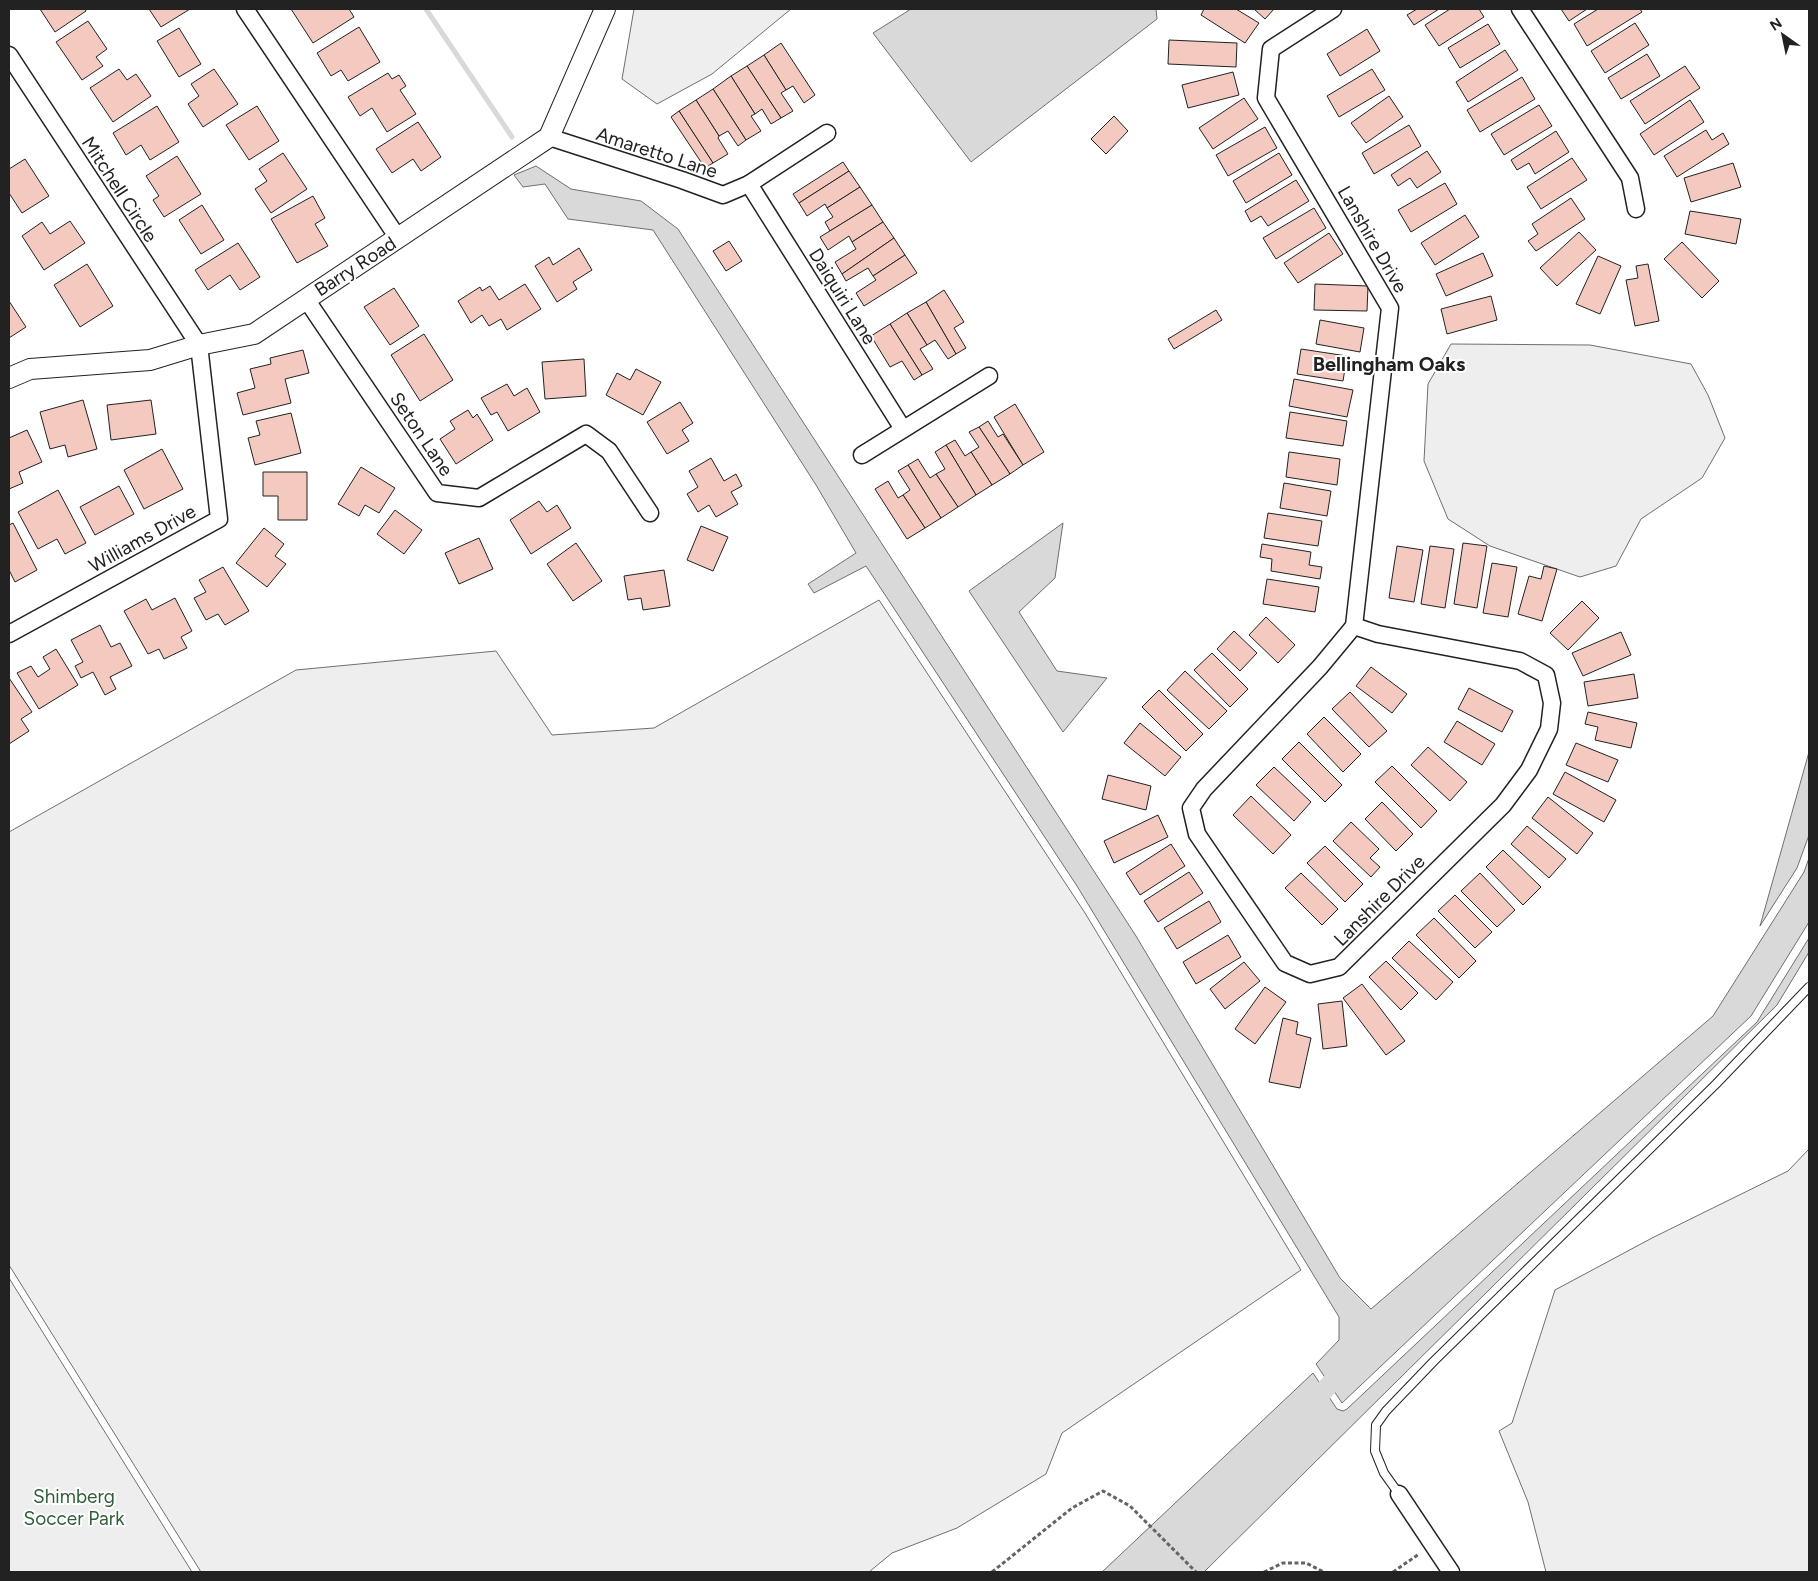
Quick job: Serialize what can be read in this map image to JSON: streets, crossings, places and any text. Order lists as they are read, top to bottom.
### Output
{
  "streets": {
    "street": [
      "Amaretto Lane",
      "Mitchell Circle",
      "Lanshire Drive",
      "Barry Road",
      "Daiquiri Lane",
      "Seton Lane",
      "Williams Drive"
    ]
  },
  "crossings": [
    ["Amaretto Lane", "Barry Road"],
    ["Amaretto Lane", "Daiquiri Lane"],
    ["Mitchell Circle", "Barry Road"],
    ["Mitchell Circle", "Williams Drive"],
    ["Barry Road", "Seton Lane"],
    ["Barry Road", "Williams Drive"]
  ],
  "districts": ["Bellingham Oaks"],
  "parks": ["Shimberg Soccer Park"],
  "north": "top left"
}
